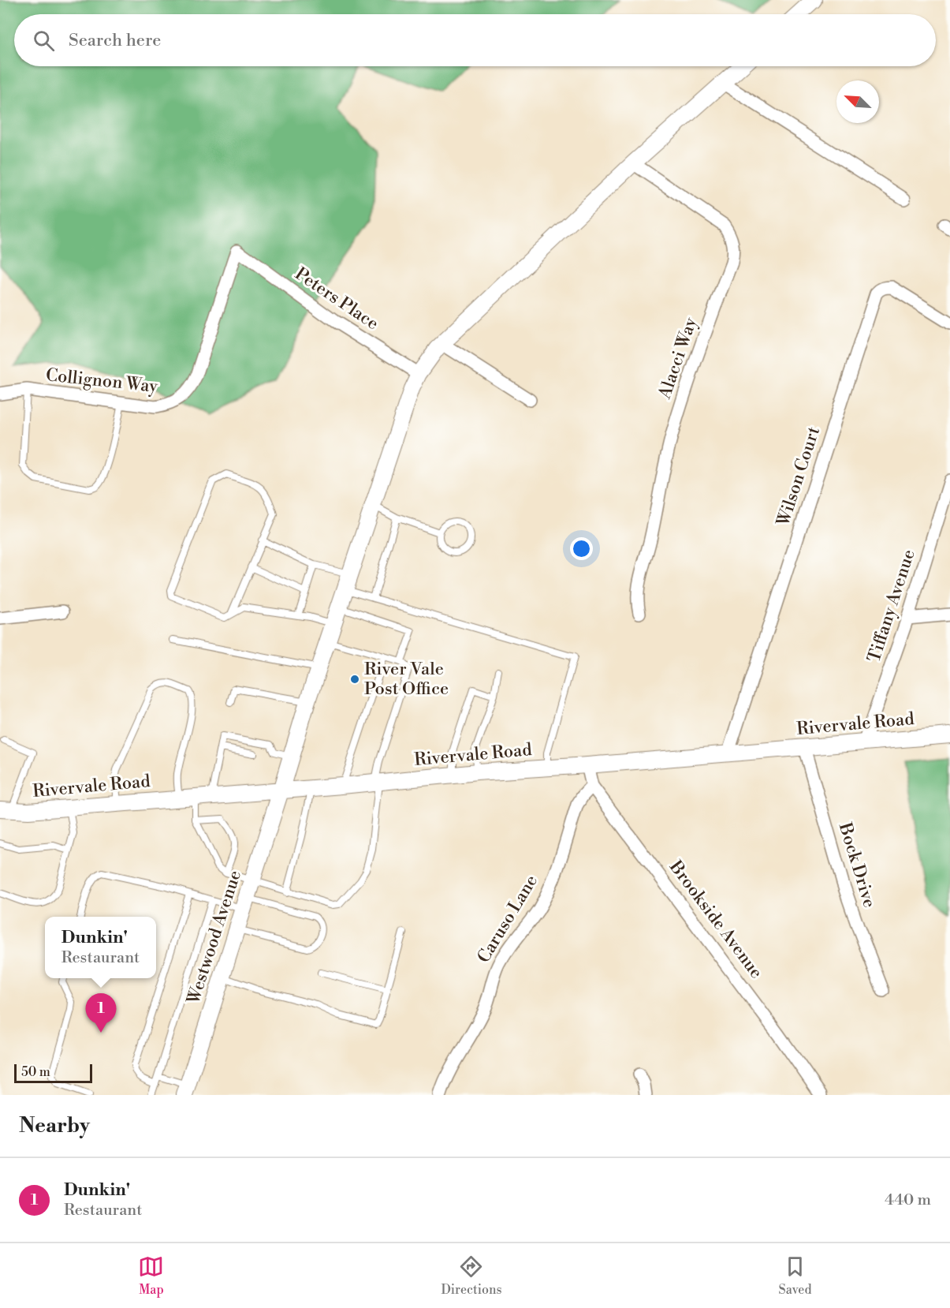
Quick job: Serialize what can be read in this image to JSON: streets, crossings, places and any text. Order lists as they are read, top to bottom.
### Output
{
  "streets": {
    "street": [
      "Peters Place",
      "Alacci Way",
      "Collignon Way",
      "Wilson Court",
      "Tiffany Avenue",
      "Rivervale Road",
      "Bock Drive",
      "Caruso Lane",
      "Brookside Avenue",
      "Westwood Avenue"
    ]
  },
  "crossings": [
    ["Peters Place", "Collignon Way"],
    ["Peters Place", "Westwood Avenue"],
    ["Alacci Way", "Westwood Avenue"],
    ["Wilson Court", "Rivervale Road"],
    ["Tiffany Avenue", "Rivervale Road"],
    ["Rivervale Road", "Bock Drive"],
    ["Rivervale Road", "Brookside Avenue"],
    ["Rivervale Road", "Westwood Avenue"],
    ["Caruso Lane", "Brookside Avenue"]
  ],
  "places": ["River Vale Post Office"],
  "scale_bar": "50 m",
  "north": "top left",
  "page": {
    "search": "Search here",
    "popup": ["Dunkin'", "Restaurant"],
    "pins": "1",
    "scale": "50 m",
    "heading": "Nearby",
    "list": [
      {
        "mark": "1",
        "name": "Dunkin'",
        "note": "Restaurant",
        "value": "440 m"
      }
    ],
    "nav": ["Map", "Directions", "Saved"]
  }
}
